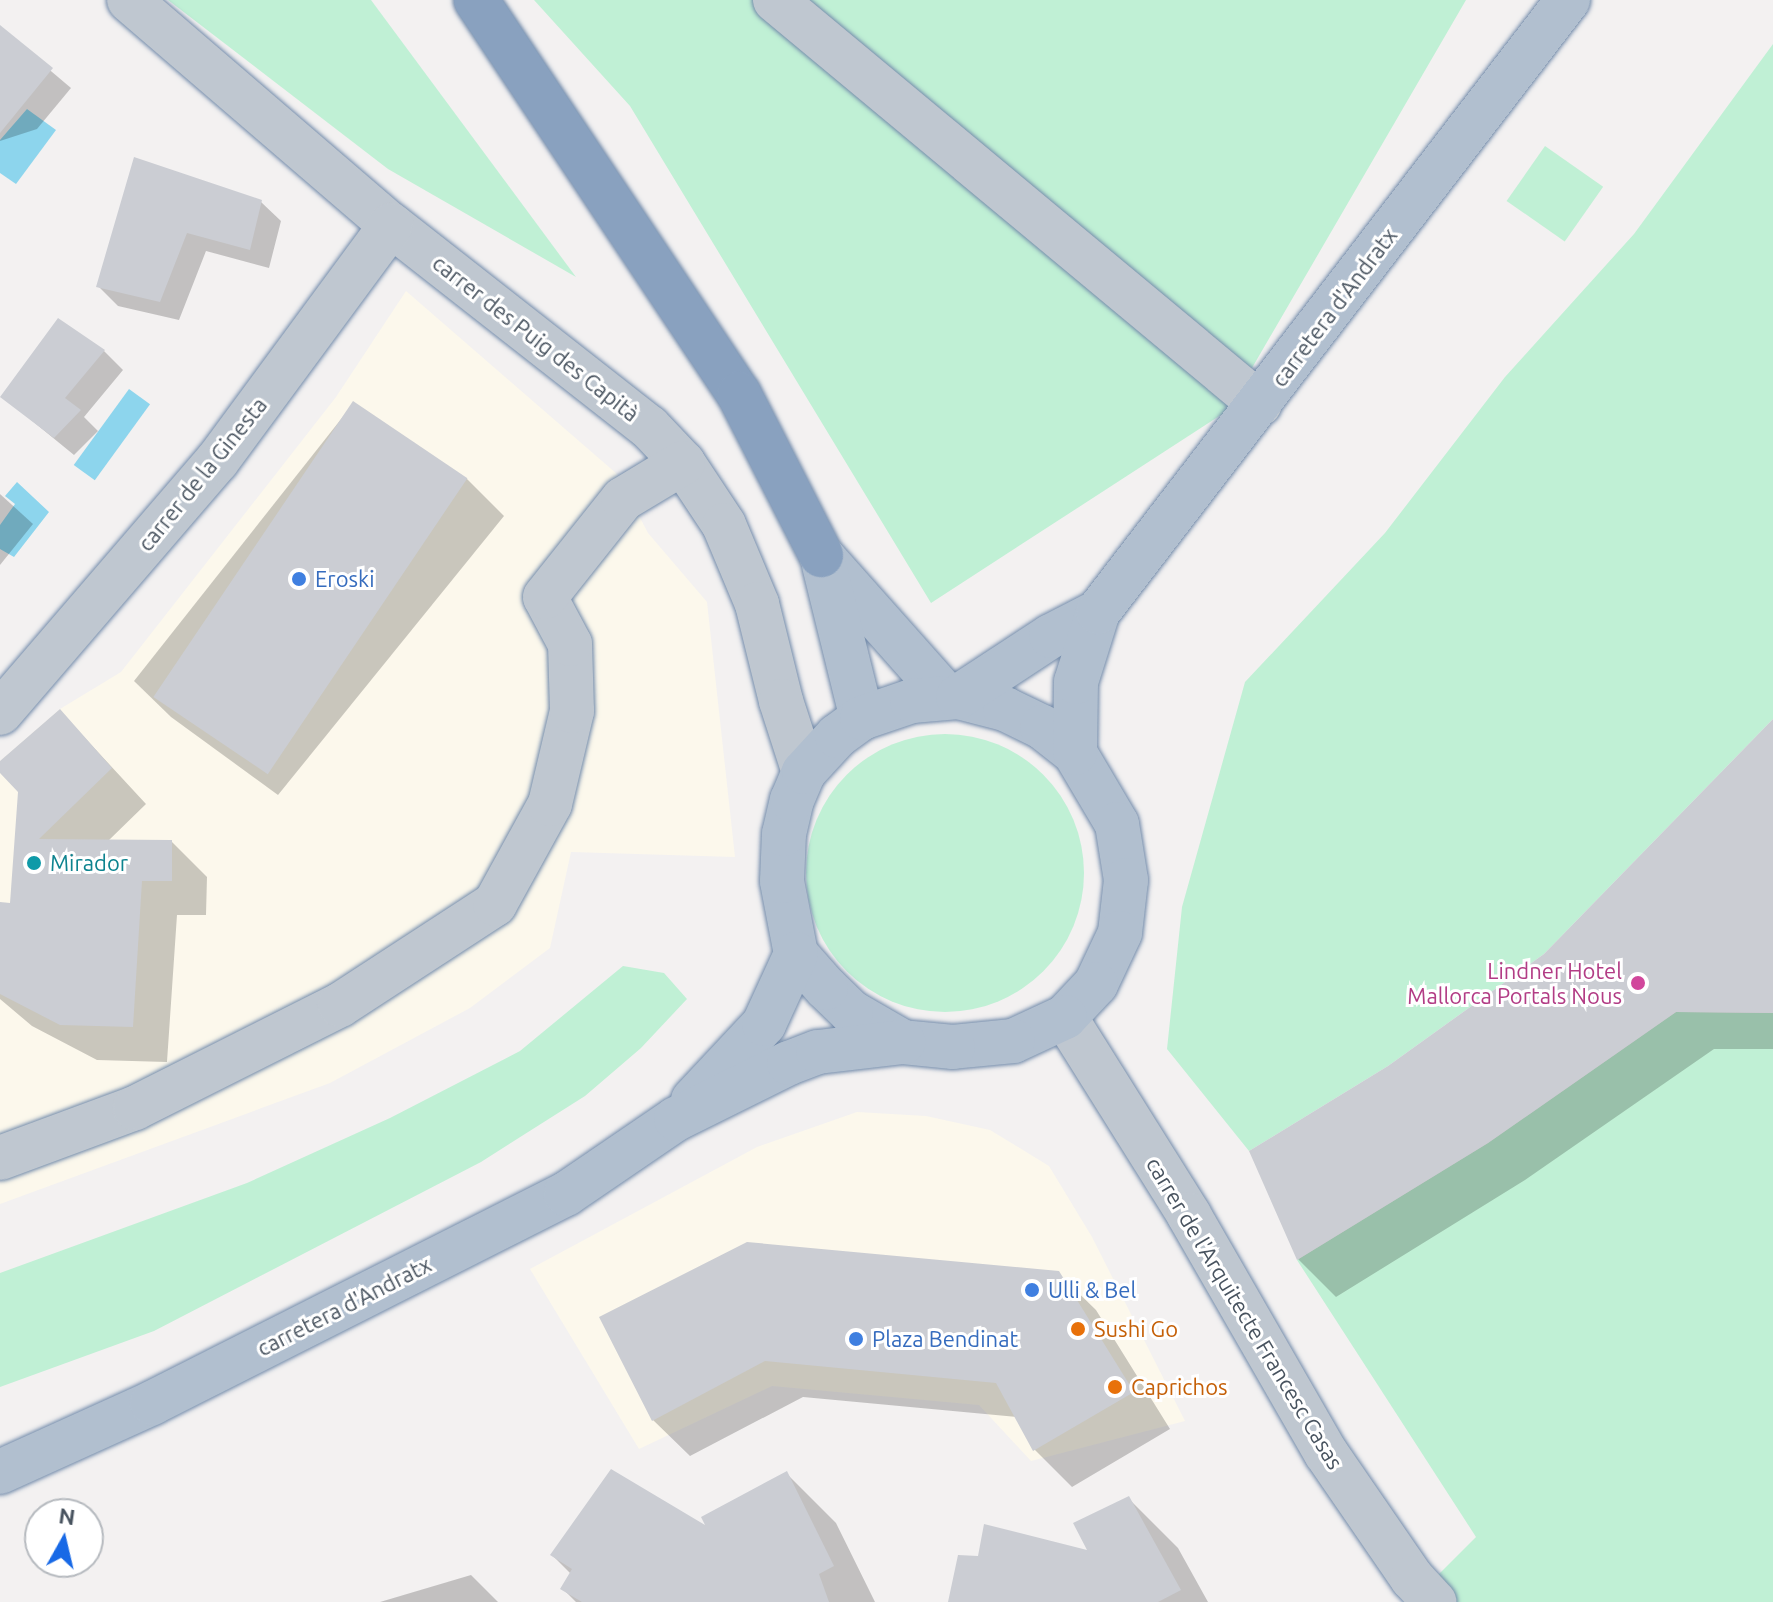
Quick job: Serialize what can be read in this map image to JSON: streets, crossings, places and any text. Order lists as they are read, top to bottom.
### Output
{
  "streets": {
    "main road": ["carretera d'Andratx"],
    "street": ["carrer des Puig des Capità", "carrer de la Ginesta", "carrer de l'Arquitecte Francesc Casas"]
  },
  "crossings": [
    ["carrer des Puig des Capità", "carrer de la Ginesta"]
  ],
  "places": [
    "Eroski",
    "Mirador",
    "Lindner Hotel Mallorca Portals Nous",
    "Ulli & Bel",
    "Sushi Go",
    "Plaza Bendinat",
    "Caprichos"
  ],
  "north": "top"
}
